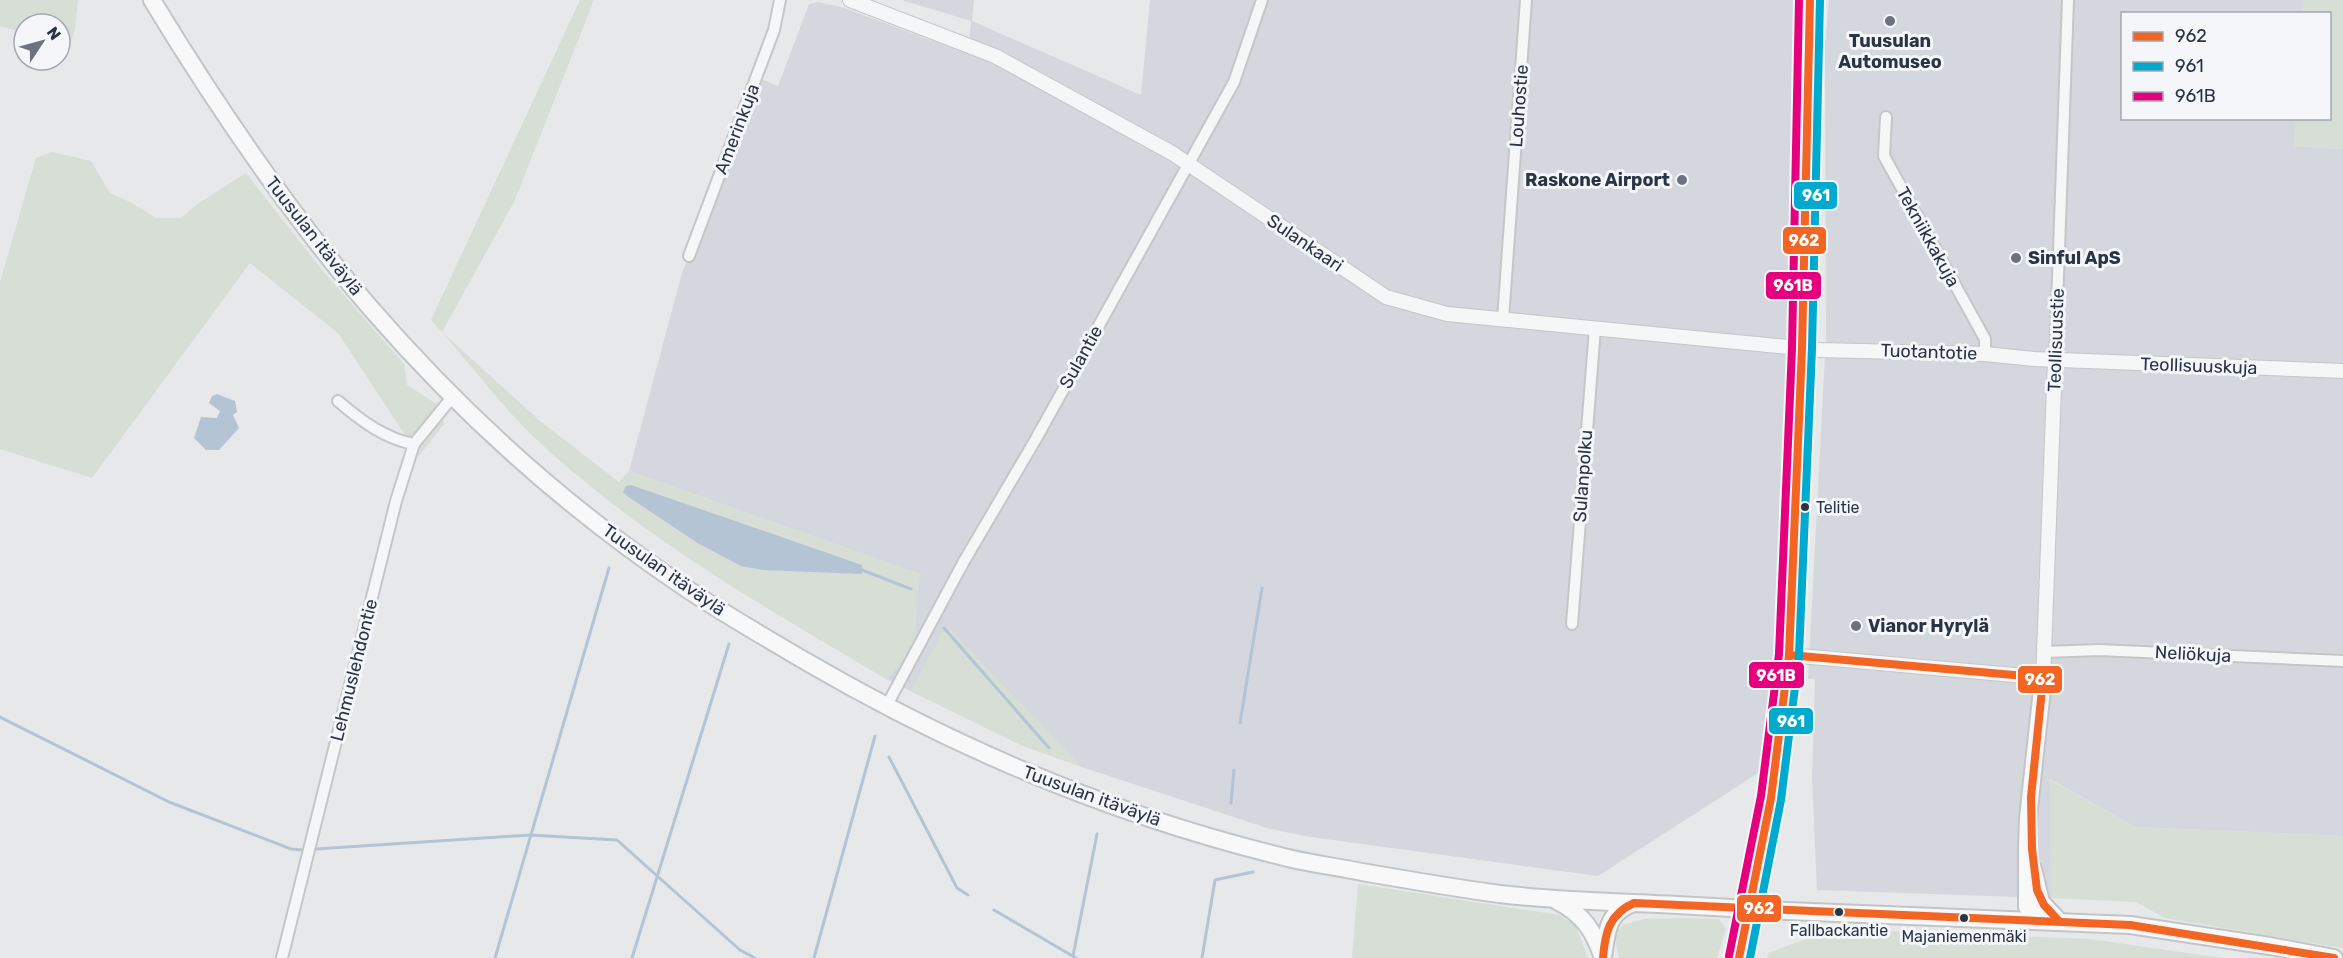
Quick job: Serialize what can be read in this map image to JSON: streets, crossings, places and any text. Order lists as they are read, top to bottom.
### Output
{
  "streets": {
    "main road": ["Tuusulan itäväylä"],
    "street": [
      "Louhostie",
      "Amerinkuja",
      "Tekniikkakuja",
      "Sulankaari",
      "Teollisuustie",
      "Tuotantotie",
      "Sulantie",
      "Teollisuuskuja",
      "Sulanpolku",
      "Neliökuja",
      "Lehmuslehdontie"
    ]
  },
  "crossings": [
    ["Louhostie", "Sulankaari"],
    ["Tuusulan itäväylä", "Sulantie"],
    ["Tuusulan itäväylä", "Lehmuslehdontie"],
    ["Tekniikkakuja", "Tuotantotie"],
    ["Sulankaari", "Tuotantotie"],
    ["Sulankaari", "Sulantie"],
    ["Sulankaari", "Sulanpolku"],
    ["Teollisuustie", "Tuotantotie"],
    ["Teollisuustie", "Teollisuuskuja"],
    ["Teollisuustie", "Neliökuja"],
    ["Tuotantotie", "Teollisuuskuja"]
  ],
  "places": [
    "Tuusulan Automuseo",
    "Raskone Airport",
    "Sinful ApS",
    "Telitie",
    "Vianor Hyrylä",
    "Fallbackantie",
    "Majaniemenmäki"
  ],
  "lines": ["transit line 962", "transit line 961", "transit line 961B"],
  "legend": ["962", "961", "961B"],
  "north": "top right"
}
